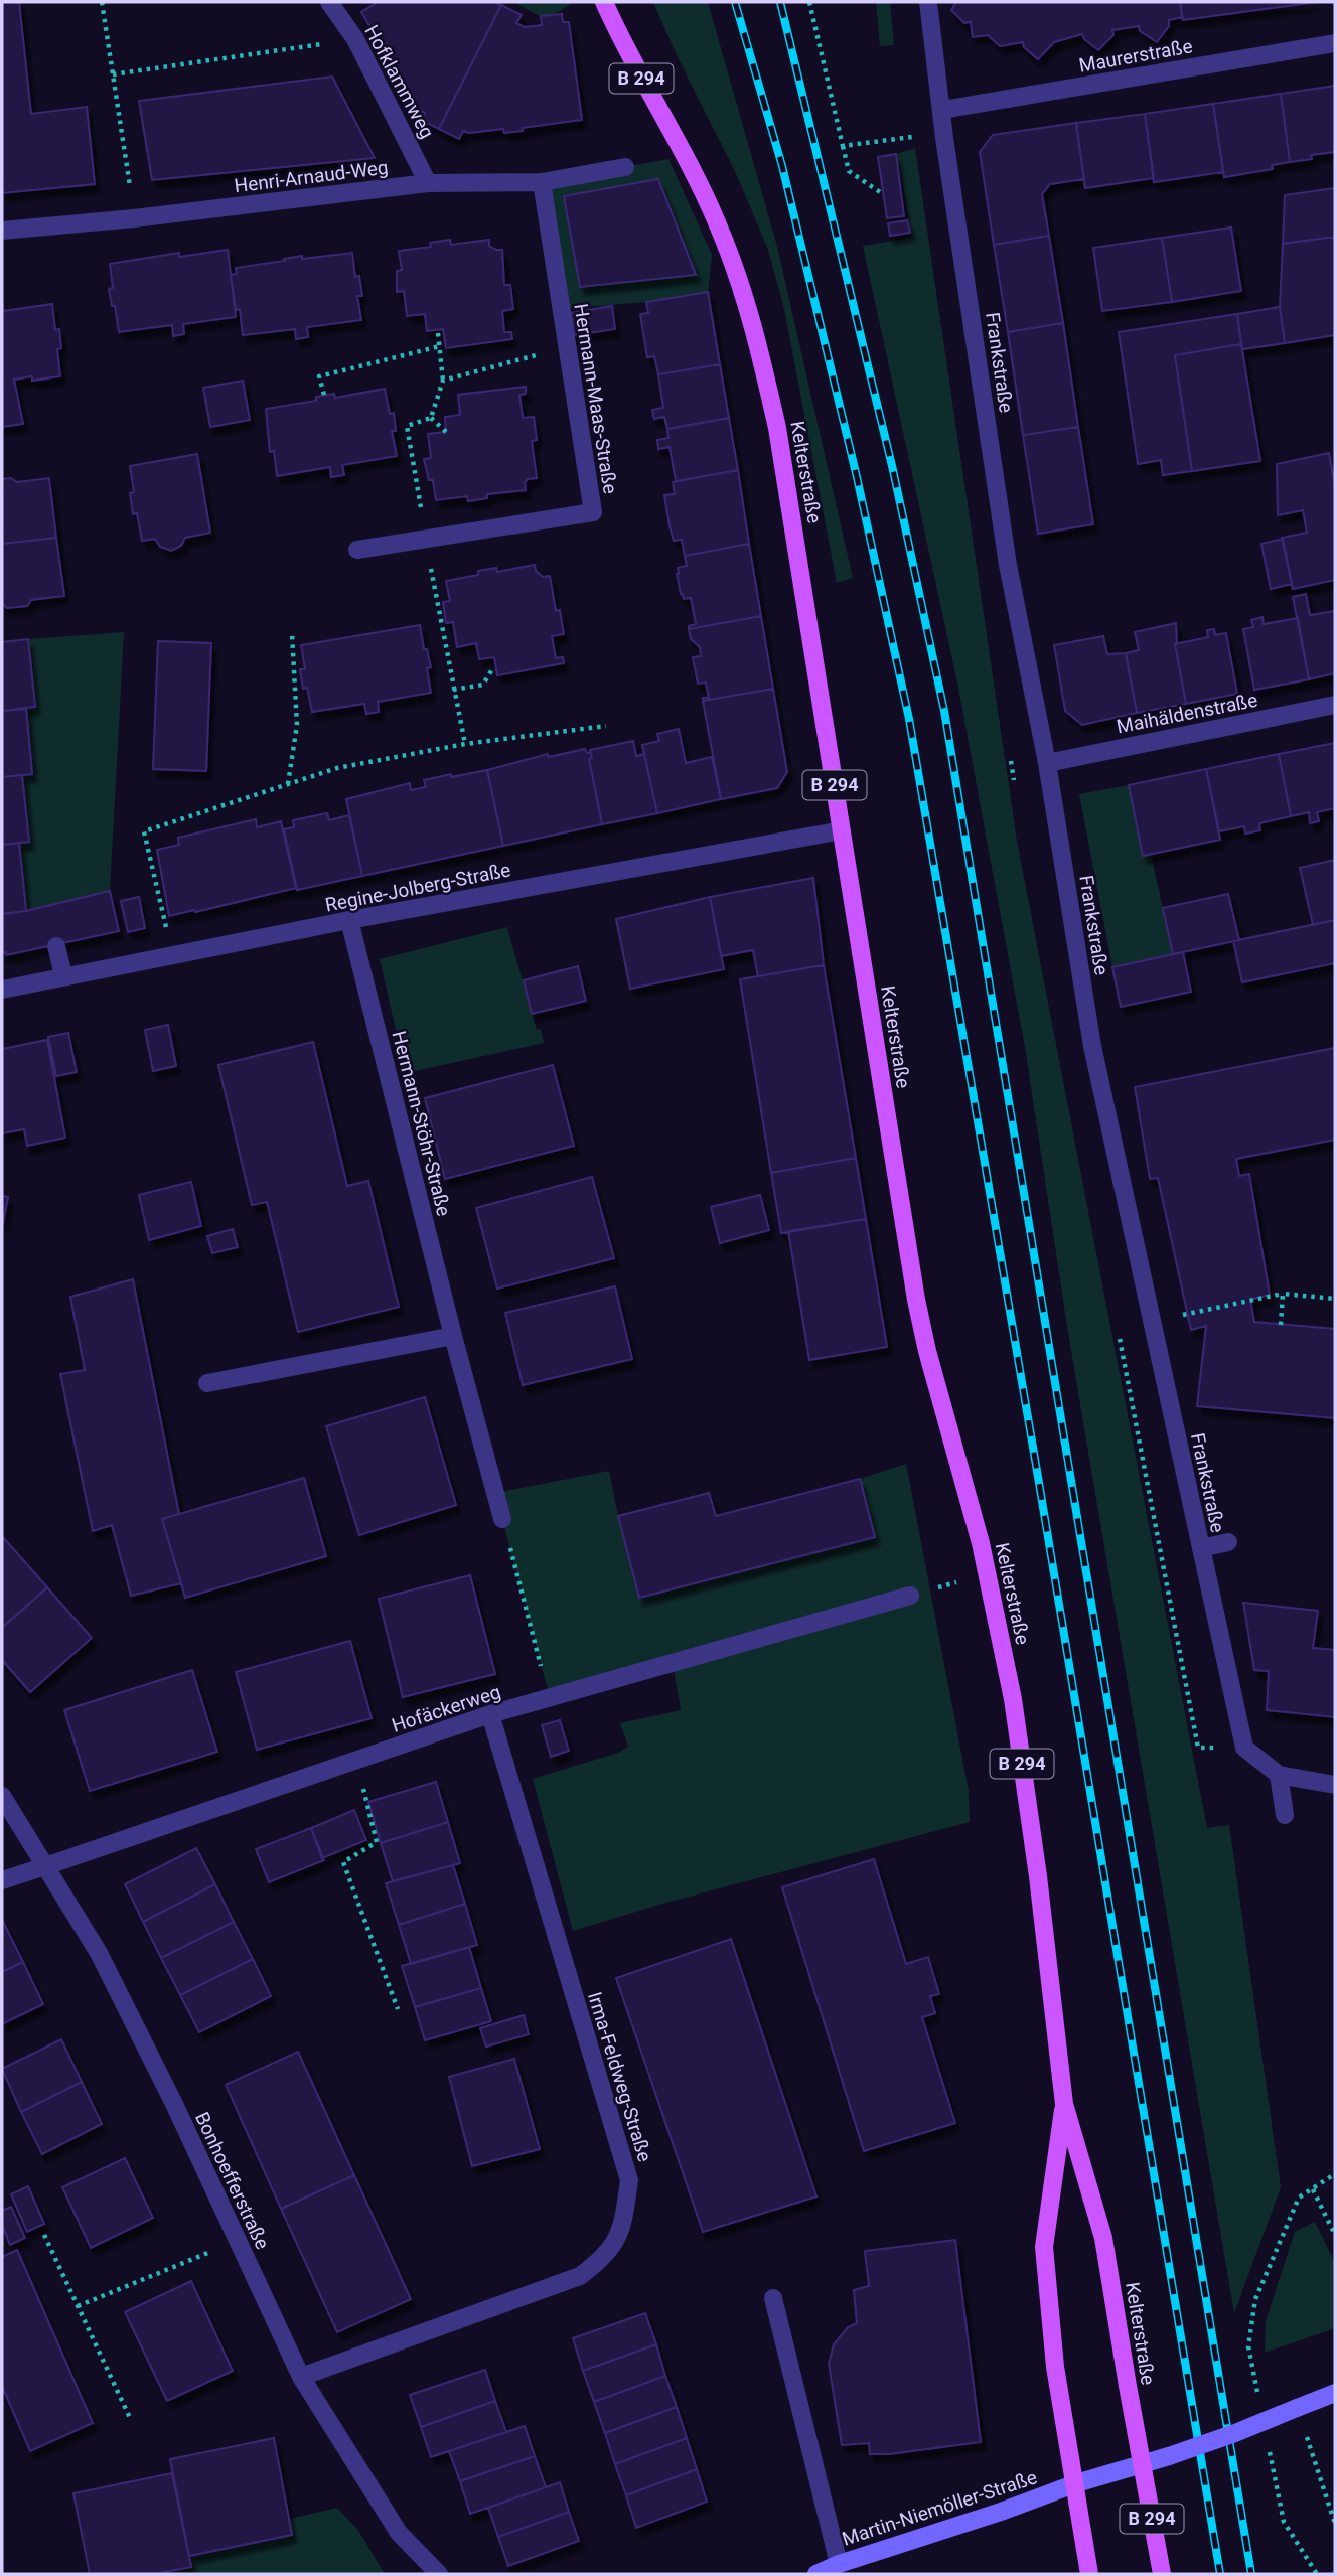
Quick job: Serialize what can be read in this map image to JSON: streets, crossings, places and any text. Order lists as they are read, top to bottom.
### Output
{
  "streets": {
    "main road": ["B 294", "Kelterstraße", "Martin-Niemöller-Straße"],
    "street": [
      "Maurerstraße",
      "Hofklammweg",
      "Henri-Arnaud-Weg",
      "Frankstraße",
      "Hermann-Maas-Straße",
      "Maihäldenstraße",
      "Regine-Jolberg-Straße",
      "Hermann-Stöhr-Straße",
      "Hofäckerweg",
      "Irma-Feldweg-Straße",
      "Bonhoefferstraße"
    ]
  },
  "crossings": [
    ["Maurerstraße", "Frankstraße"],
    ["Hofklammweg", "Henri-Arnaud-Weg"],
    ["Henri-Arnaud-Weg", "Hermann-Maas-Straße"],
    ["Frankstraße", "Maihäldenstraße"],
    ["Kelterstraße", "Regine-Jolberg-Straße"],
    ["Kelterstraße", "Martin-Niemöller-Straße"],
    ["Regine-Jolberg-Straße", "Hermann-Stöhr-Straße"],
    ["Hofäckerweg", "Irma-Feldweg-Straße"],
    ["Hofäckerweg", "Bonhoefferstraße"],
    ["Irma-Feldweg-Straße", "Bonhoefferstraße"]
  ]
}
